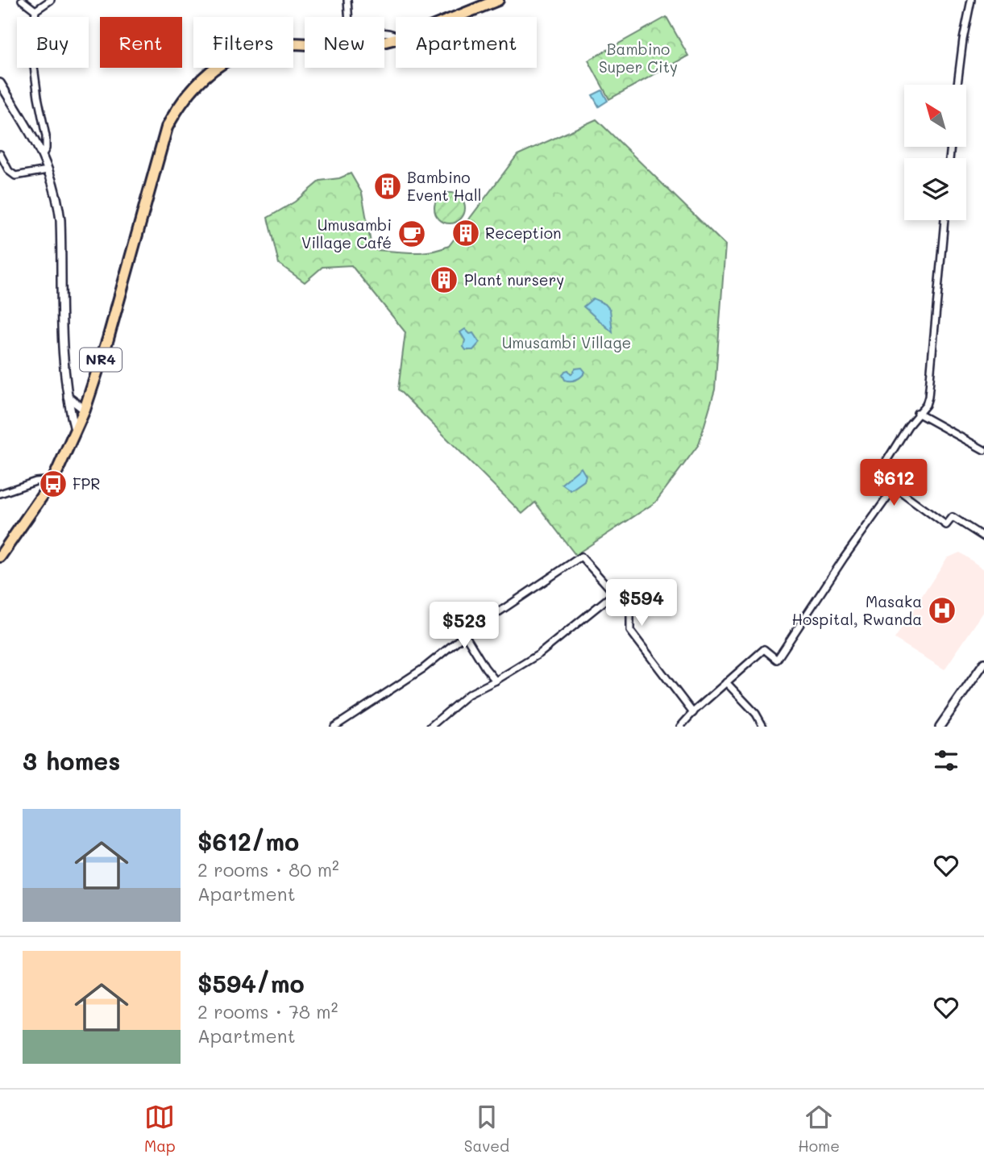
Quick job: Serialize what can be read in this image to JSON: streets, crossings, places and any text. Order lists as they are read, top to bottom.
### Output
{
  "streets": {
    "highway": ["NR4"]
  },
  "parks": ["Bambino Super City", "Umusambi Village"],
  "places": {
    "building": ["Bambino Event Hall", "Reception", "Plant nursery"],
    "cafe": ["Umusambi Village Café"],
    "bus stop": ["FPR"],
    "hospital": ["Masaka Hospital, Rwanda"]
  },
  "north": "top left",
  "page": {
    "chip": [
      "Buy",
      "Rent",
      "Filters",
      "New",
      "Apartment"
    ],
    "price": ["$612", "$594", "$523"],
    "heading": "3 homes",
    "list": [
      {
        "name": "$612/mo",
        "note": "2 rooms · 80 m² · Apartment"
      },
      {
        "name": "$594/mo",
        "note": "2 rooms · 78 m² · Apartment"
      }
    ],
    "tabs": ["Map", "Saved", "Home"]
  }
}
